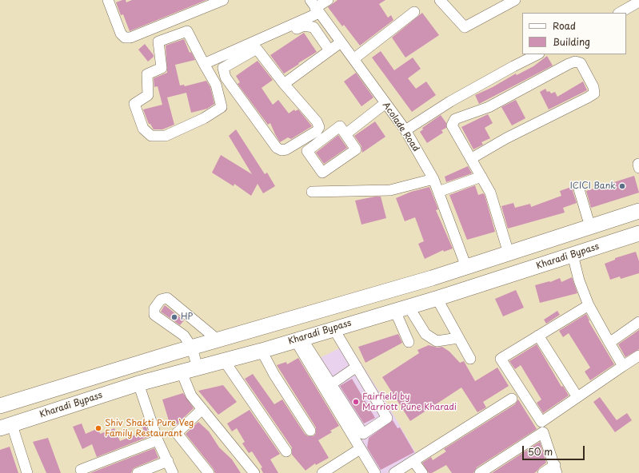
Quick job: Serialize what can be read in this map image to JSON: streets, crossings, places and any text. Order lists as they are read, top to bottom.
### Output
{
  "streets": {
    "highway": ["Kharadi Bypass"],
    "street": ["Acolade Road"]
  },
  "places": [
    "ICICI Bank",
    "HP",
    "Fairfield by Marriott Pune Kharadi",
    "Shiv Shakti Pure Veg Family Restaurant"
  ],
  "legend": ["Road", "Building"],
  "scale_bar": "50 m"
}
